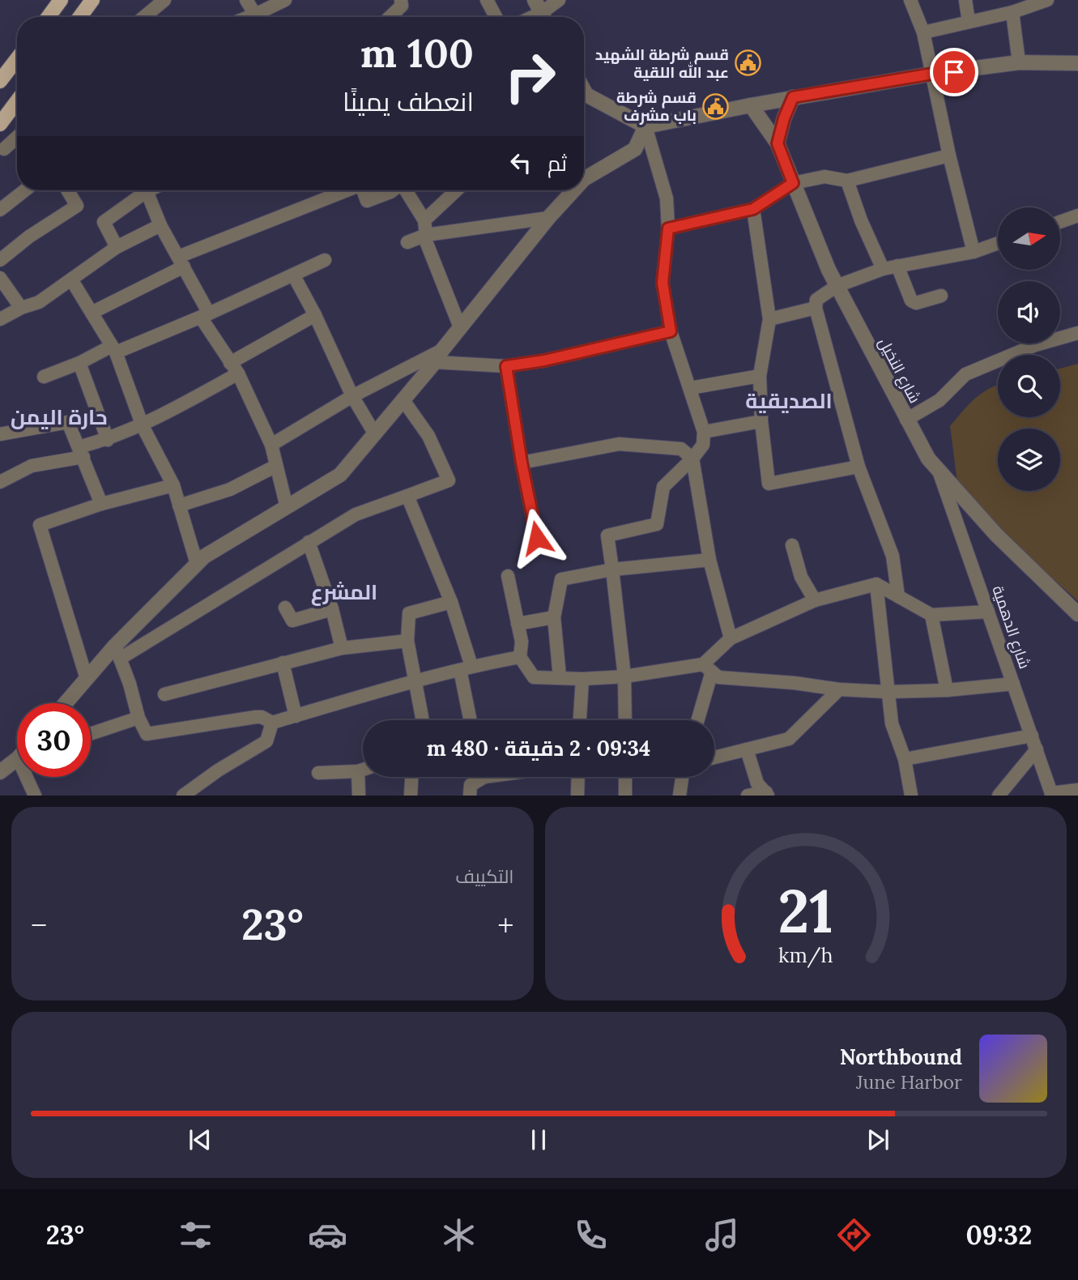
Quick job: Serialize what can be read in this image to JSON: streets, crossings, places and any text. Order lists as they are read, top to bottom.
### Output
{
  "streets": {
    "street": ["شارع النخيل", "شارع الدهمية"]
  },
  "crossings": [
    ["شارع النخيل", "شارع الدهمية"]
  ],
  "districts": ["الصديقية", "حارة اليمن", "المشرع"],
  "places": {
    "public building": ["قسم شرطة الشهيد عبد الله اللقية", "قسم شرطة باب مشرف"]
  },
  "north": "right",
  "page": {
    "turn": ["100 m", "انعطف يمينًا"],
    "then": "ثم",
    "limit": "30",
    "trip": "09:34 · 2 دقيقة · 480 m",
    "tile": "التكييف",
    "heat": ["−", "23°", "+"],
    "song": ["Northbound", "June Harbor"],
    "tabs": ["09:32", "23°"],
    "gauge": ["21", "km/h"]
  }
}
